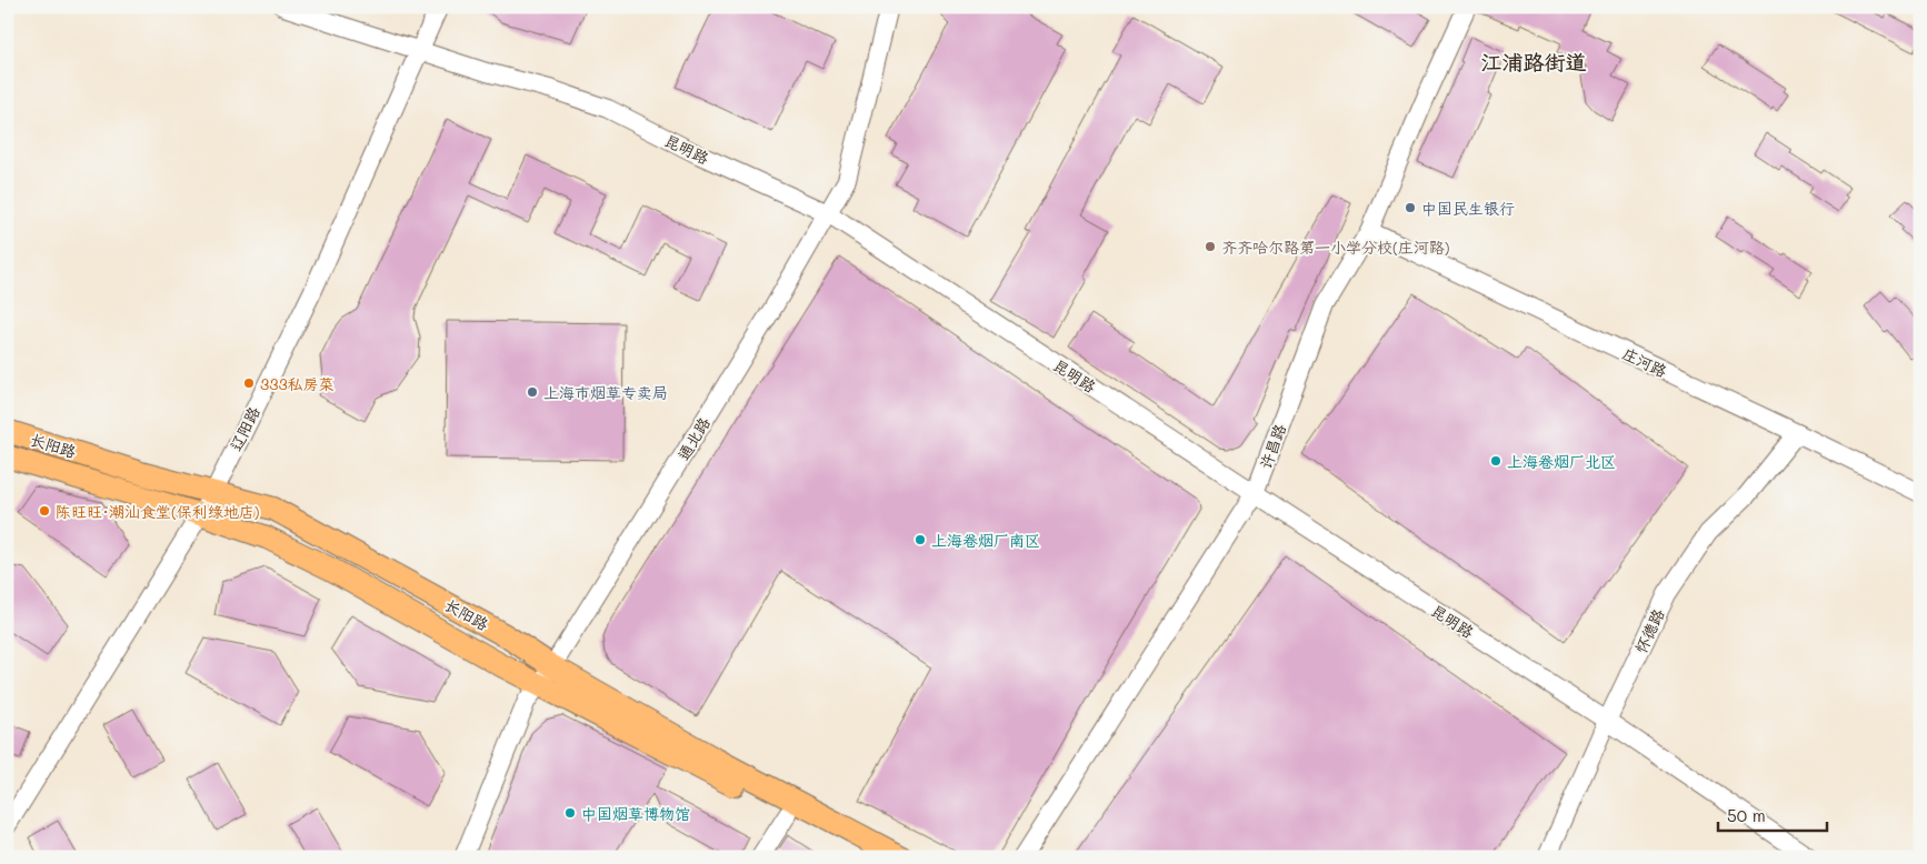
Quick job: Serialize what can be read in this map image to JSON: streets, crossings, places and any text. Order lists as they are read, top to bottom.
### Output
{
  "streets": {
    "main road": ["长阳路"],
    "street": [
      "昆明路",
      "庄河路",
      "辽阳路",
      "通北路",
      "许昌路",
      "怀德路"
    ]
  },
  "crossings": [
    ["昆明路", "辽阳路"],
    ["昆明路", "通北路"],
    ["昆明路", "许昌路"],
    ["昆明路", "怀德路"],
    ["庄河路", "许昌路"],
    ["庄河路", "怀德路"],
    ["辽阳路", "长阳路"],
    ["通北路", "长阳路"]
  ],
  "districts": ["江浦路街道"],
  "places": [
    "中国民生银行",
    "齐齐哈尔路第一小学分校(庄河路)",
    "333私房菜",
    "上海市烟草专卖局",
    "上海卷烟厂北区",
    "陈旺旺·潮汕食堂(保利绿地店)",
    "上海卷烟厂南区",
    "中国烟草博物馆"
  ],
  "scale_bar": "50 m"
}
